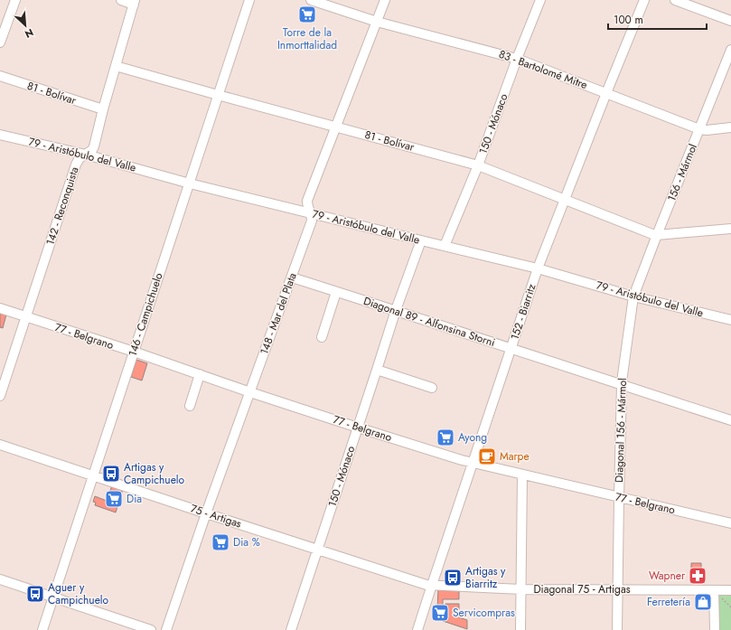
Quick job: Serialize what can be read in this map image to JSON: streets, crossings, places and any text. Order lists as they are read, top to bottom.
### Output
{
  "streets": {
    "street": [
      "83 - Bartolomé Mitre",
      "81 - Bolívar",
      "150 - Mónaco",
      "79 - Aristóbulo del Valle",
      "156 - Mármol",
      "142 - Reconquista",
      "152 - Biarritz",
      "148 - Mar del Plata",
      "146 - Campichuelo",
      "Diagonal 89 - Alfonsina Storni",
      "77 - Belgrano",
      "Diagonal 156 - Mármol",
      "75 - Artigas",
      "Diagonal 75 - Artigas"
    ]
  },
  "crossings": [
    ["83 - Bartolomé Mitre", "150 - Mónaco"],
    ["83 - Bartolomé Mitre", "156 - Mármol"],
    ["83 - Bartolomé Mitre", "152 - Biarritz"],
    ["83 - Bartolomé Mitre", "148 - Mar del Plata"],
    ["81 - Bolívar", "150 - Mónaco"],
    ["81 - Bolívar", "156 - Mármol"],
    ["81 - Bolívar", "142 - Reconquista"],
    ["81 - Bolívar", "152 - Biarritz"],
    ["81 - Bolívar", "148 - Mar del Plata"],
    ["81 - Bolívar", "146 - Campichuelo"],
    ["150 - Mónaco", "79 - Aristóbulo del Valle"],
    ["150 - Mónaco", "Diagonal 89 - Alfonsina Storni"],
    ["150 - Mónaco", "77 - Belgrano"],
    ["150 - Mónaco", "75 - Artigas"],
    ["79 - Aristóbulo del Valle", "156 - Mármol"],
    ["79 - Aristóbulo del Valle", "142 - Reconquista"],
    ["79 - Aristóbulo del Valle", "152 - Biarritz"],
    ["79 - Aristóbulo del Valle", "148 - Mar del Plata"],
    ["79 - Aristóbulo del Valle", "146 - Campichuelo"],
    ["79 - Aristóbulo del Valle", "Diagonal 156 - Mármol"],
    ["156 - Mármol", "Diagonal 156 - Mármol"],
    ["142 - Reconquista", "77 - Belgrano"],
    ["152 - Biarritz", "Diagonal 89 - Alfonsina Storni"],
    ["152 - Biarritz", "77 - Belgrano"],
    ["152 - Biarritz", "75 - Artigas"],
    ["152 - Biarritz", "Diagonal 75 - Artigas"],
    ["148 - Mar del Plata", "Diagonal 89 - Alfonsina Storni"],
    ["148 - Mar del Plata", "77 - Belgrano"],
    ["148 - Mar del Plata", "75 - Artigas"],
    ["146 - Campichuelo", "77 - Belgrano"],
    ["146 - Campichuelo", "75 - Artigas"],
    ["Diagonal 89 - Alfonsina Storni", "Diagonal 156 - Mármol"],
    ["77 - Belgrano", "Diagonal 156 - Mármol"],
    ["Diagonal 156 - Mármol", "Diagonal 75 - Artigas"],
    ["75 - Artigas", "Diagonal 75 - Artigas"]
  ],
  "places": {
    "supermarket": [
      "Torre de la Inmorttalidad",
      "Ayong",
      "Dia",
      "Dia %",
      "Servicompras"
    ],
    "cafe": ["Marpe"],
    "bus stop": ["Artigas y Campichuelo", "Artigas y Biarritz", "Aguer y Campichuelo"],
    "pharmacy": ["Wapner"],
    "shop": ["Ferretería"]
  },
  "scale_bar": "100 m",
  "north": "bottom right"
}
